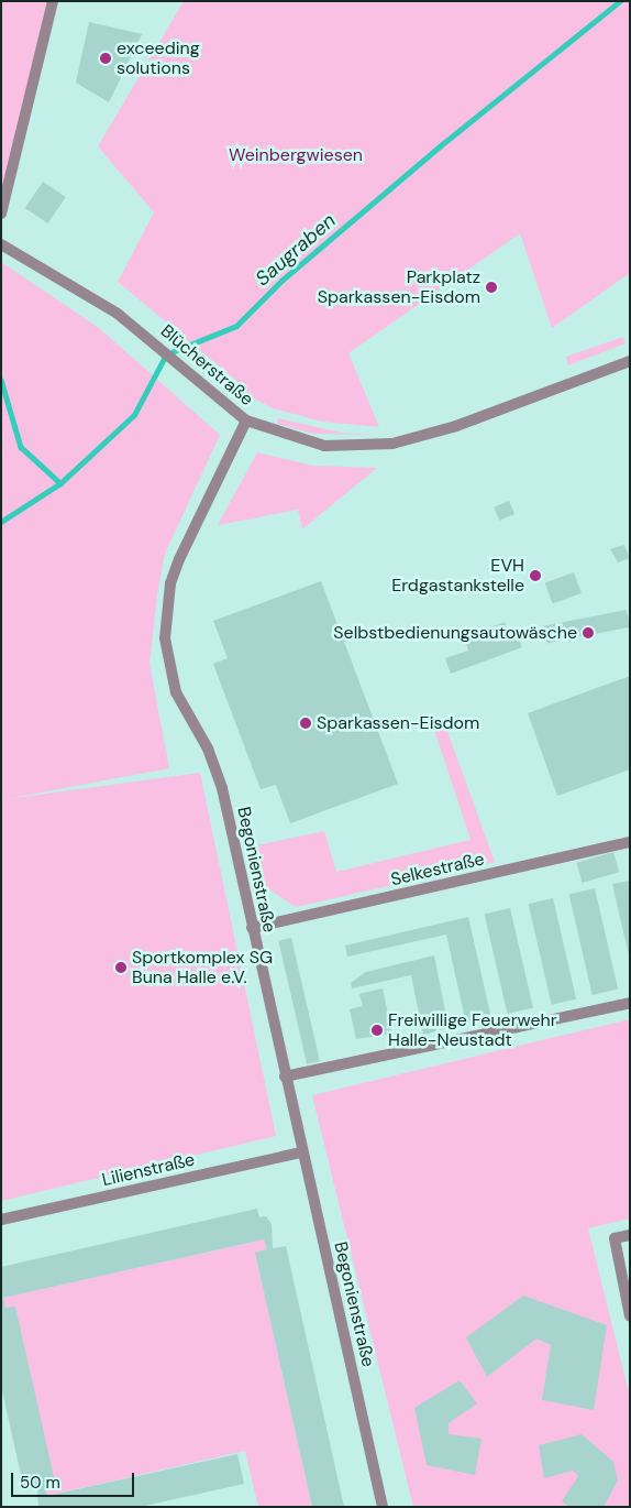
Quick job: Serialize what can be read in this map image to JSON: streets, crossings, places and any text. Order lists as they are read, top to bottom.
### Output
{
  "streets": {
    "street": [
      "Blücherstraße",
      "Begonienstraße",
      "Selkestraße",
      "Lilienstraße"
    ]
  },
  "crossings": [
    ["Blücherstraße", "Begonienstraße"],
    ["Begonienstraße", "Selkestraße"],
    ["Begonienstraße", "Lilienstraße"]
  ],
  "water": ["Saugraben"],
  "parks": ["Weinbergwiesen"],
  "places": [
    "exceeding solutions",
    "Parkplatz Sparkassen-Eisdom",
    "EVH Erdgastankstelle",
    "Selbstbedienungsautowäsche",
    "Sparkassen-Eisdom",
    "Sportkomplex SG Buna Halle e.V.",
    "Freiwillige Feuerwehr Halle-Neustadt"
  ],
  "scale_bar": "50 m"
}
